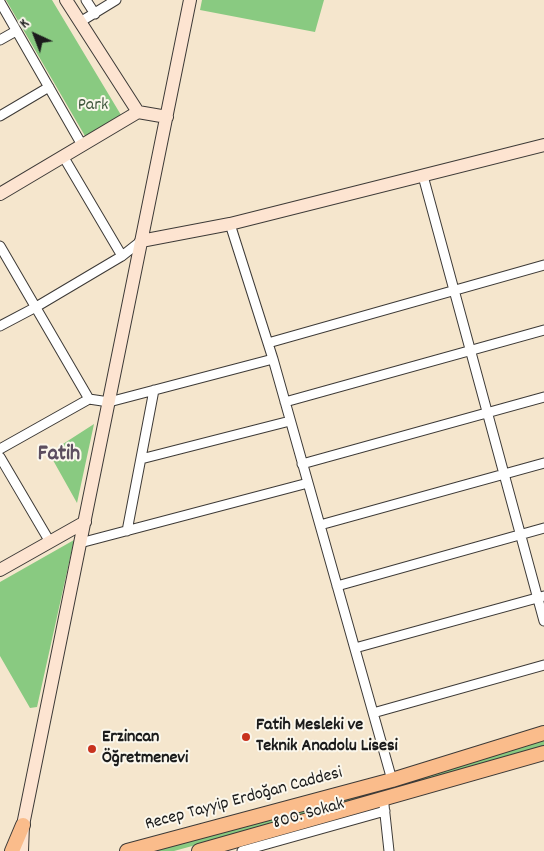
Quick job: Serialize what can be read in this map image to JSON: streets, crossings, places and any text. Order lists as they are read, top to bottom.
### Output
{
  "streets": {
    "main road": ["Recep Tayyip Erdoğan Caddesi"],
    "street": ["800. Sokak"]
  },
  "crossings": [
    ["Recep Tayyip Erdoğan Caddesi", "800. Sokak"]
  ],
  "districts": ["Fatih"],
  "parks": ["Park"],
  "places": ["Fatih Mesleki ve Teknik Anadolu Lisesi", "Erzincan Öğretmenevi"],
  "north": "top left"
}
